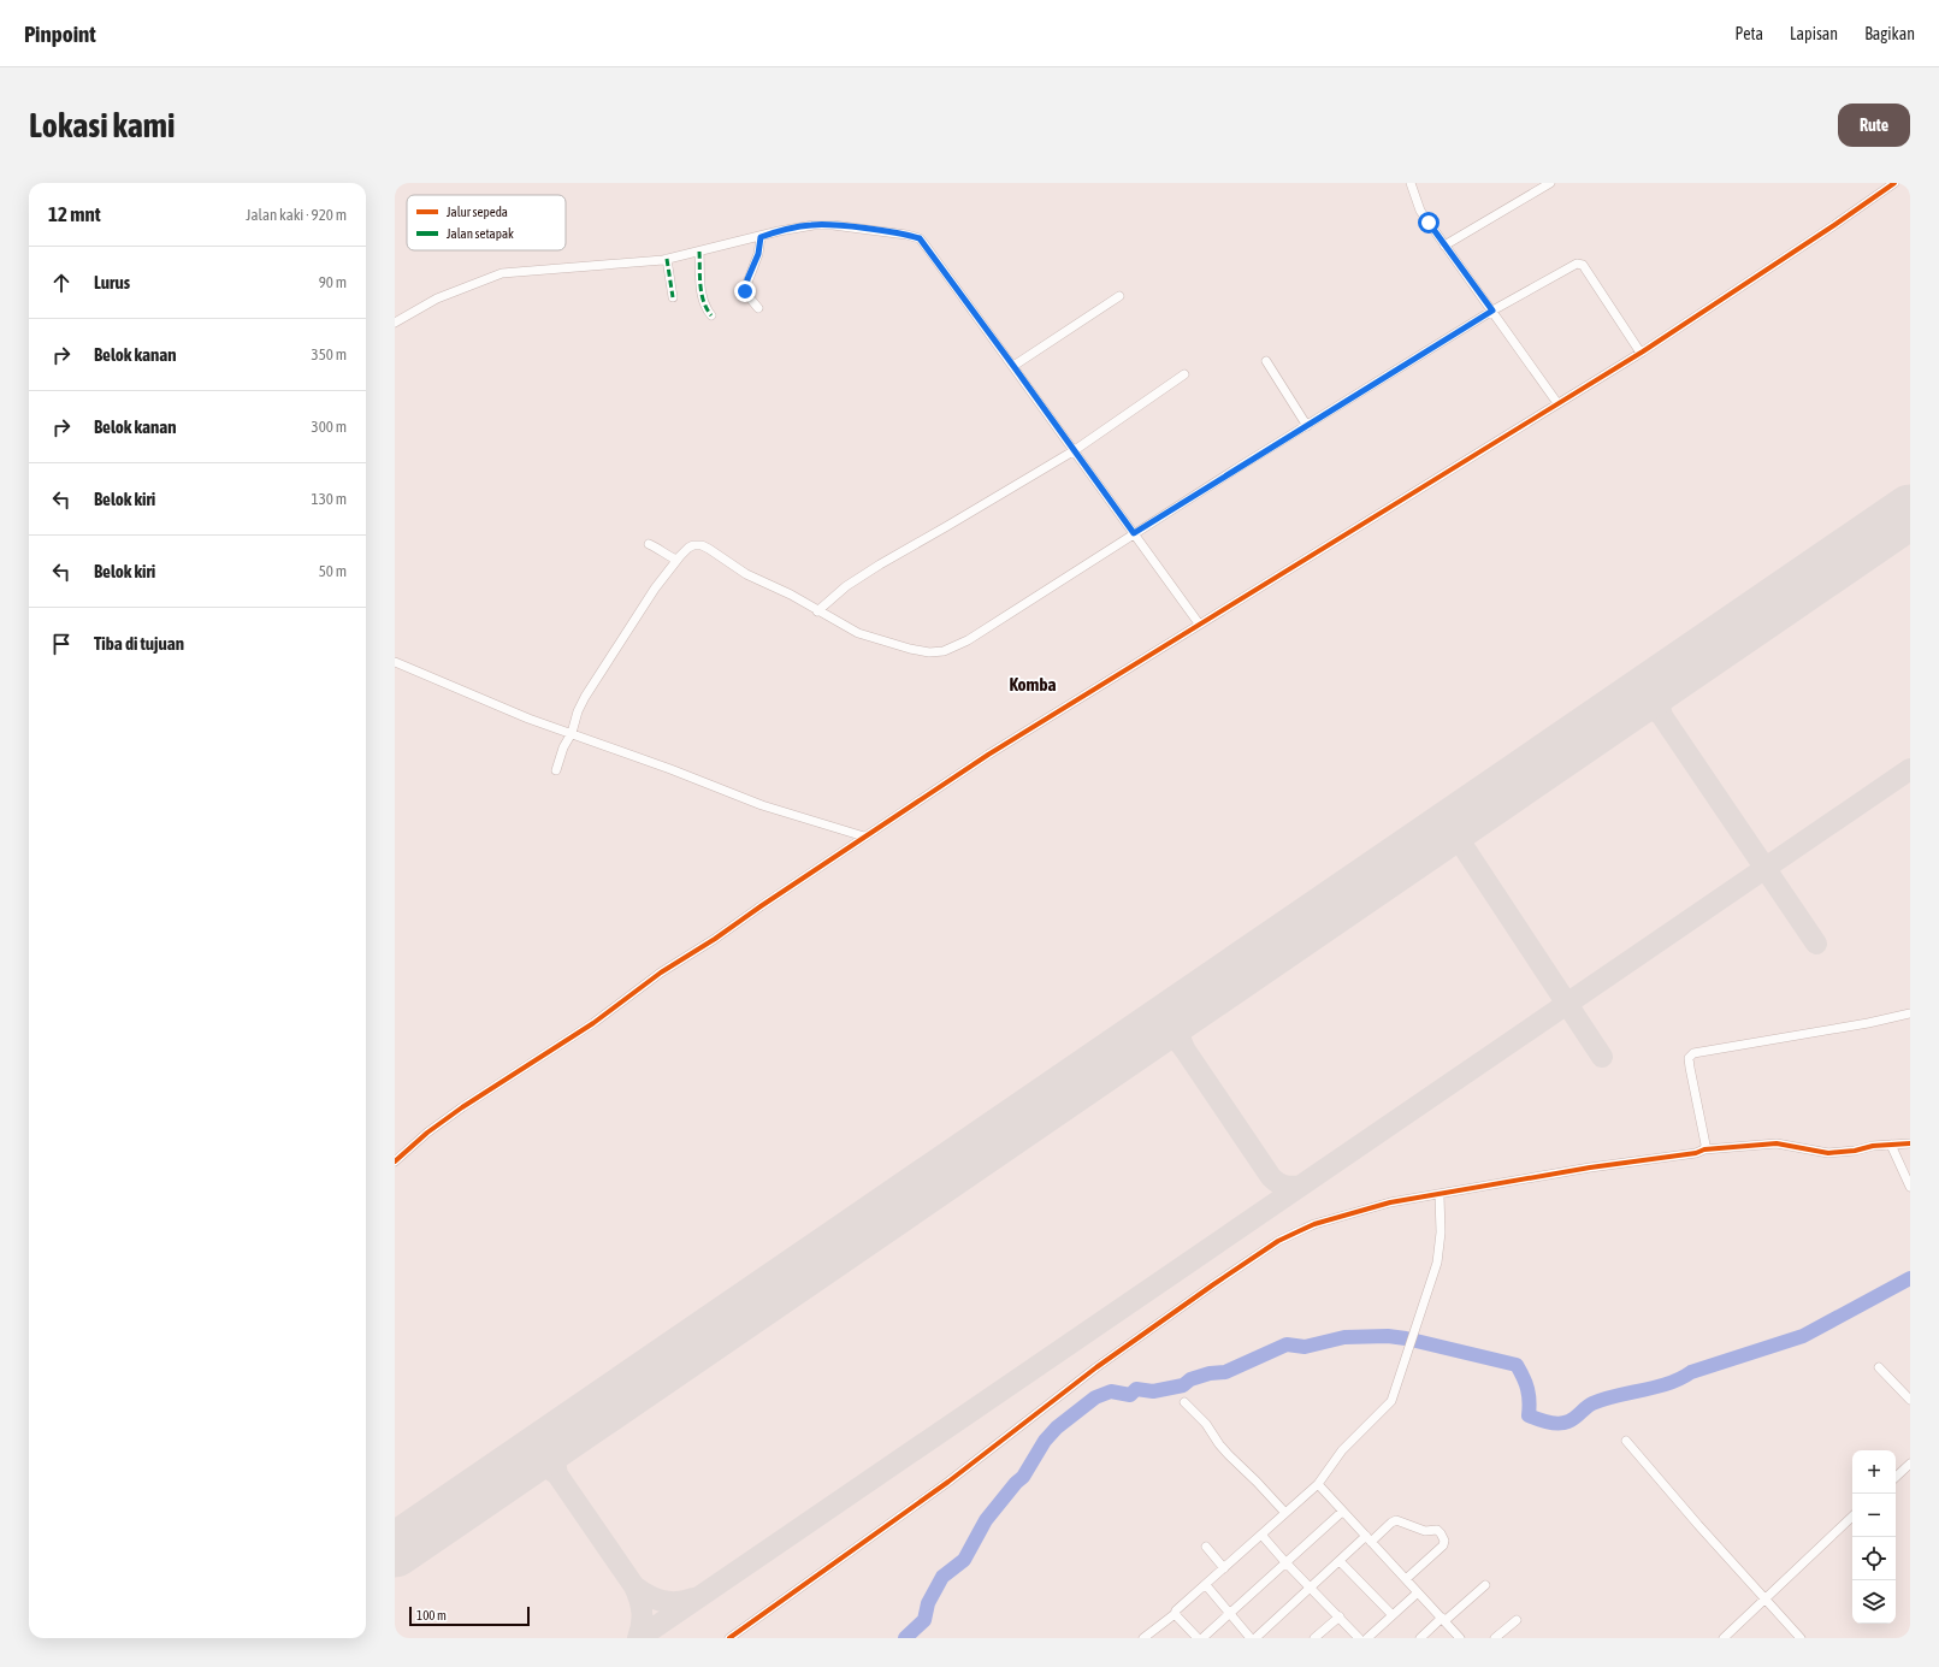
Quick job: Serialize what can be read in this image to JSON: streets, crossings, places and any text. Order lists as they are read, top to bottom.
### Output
{
  "districts": ["Komba"],
  "legend": ["Jalur sepeda", "Jalan setapak"],
  "scale_bar": "100 m",
  "page": {
    "header": "Pinpoint",
    "nav": ["Peta", "Lapisan", "Bagikan"],
    "buttons": "Rute",
    "title": "Lokasi kami",
    "heading": ["12 mnt", "Jalan kaki · 920 m"],
    "list": [
      ["Lurus", "90 m"],
      ["Belok kanan", "350 m"],
      ["Belok kanan", "300 m"],
      ["Belok kiri", "130 m"],
      ["Belok kiri", "50 m"],
      "Tiba di tujuan"
    ],
    "map_buttons": ["+", "−"],
    "scale": "100 m"
  }
}
